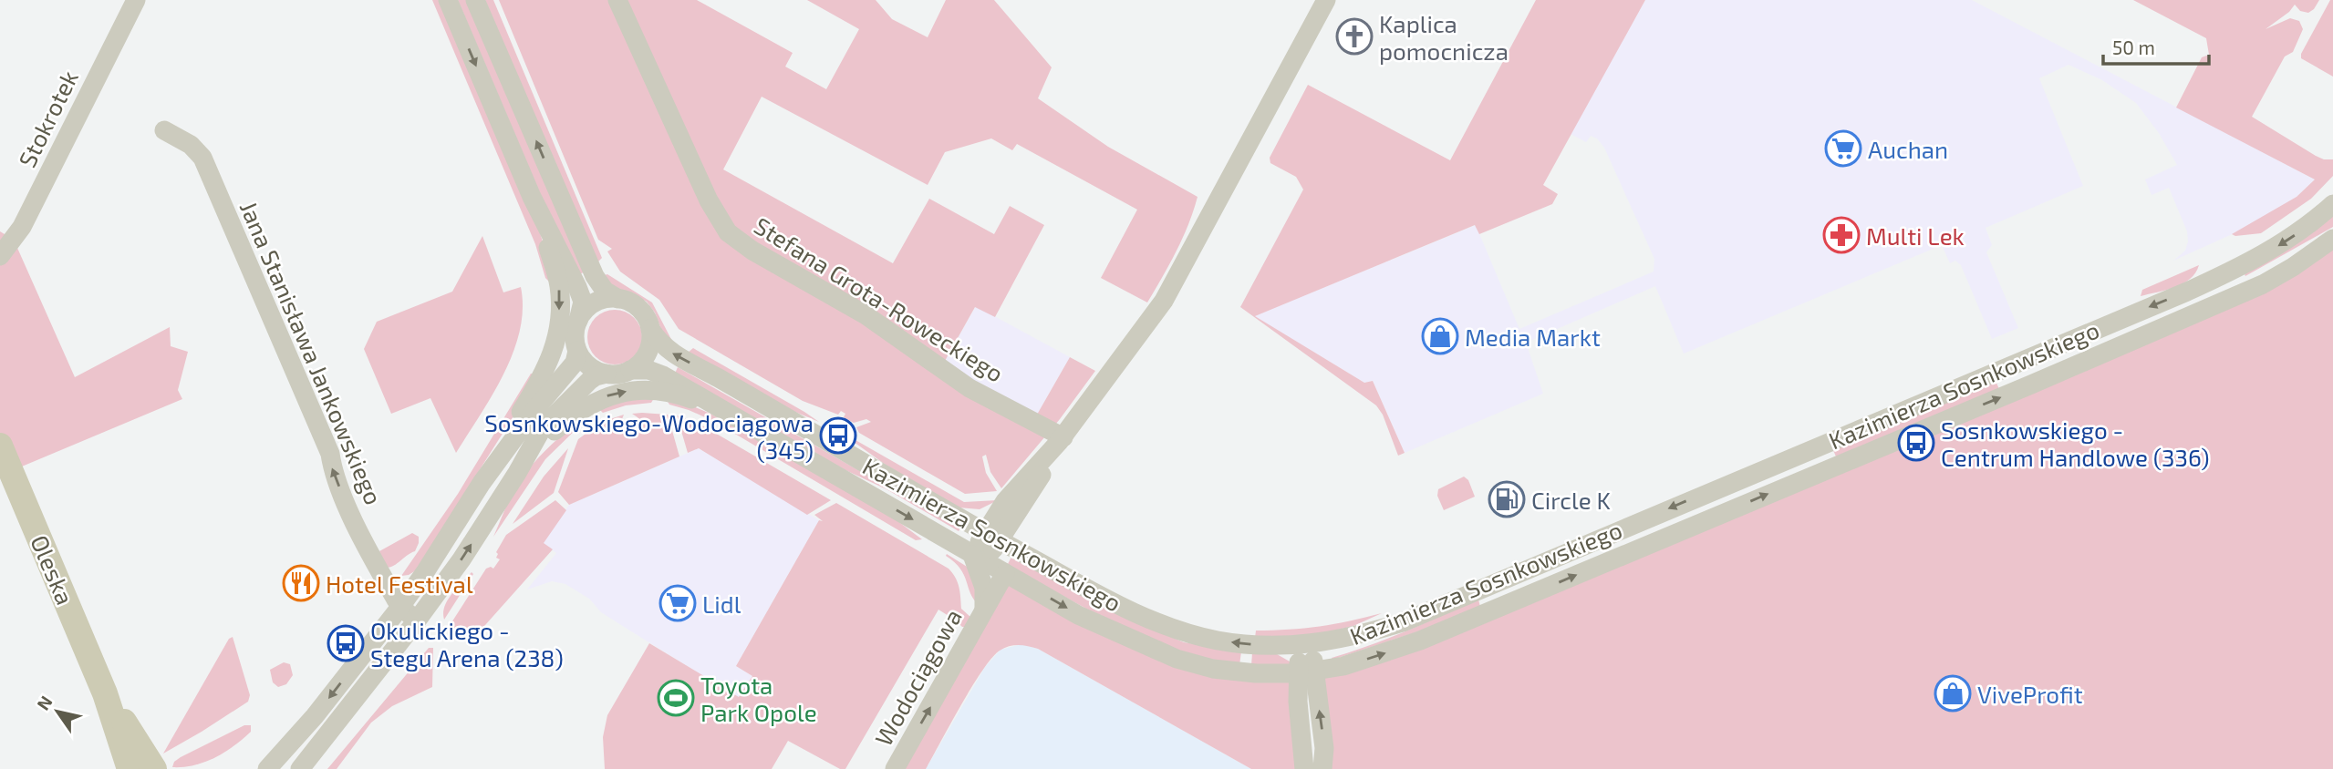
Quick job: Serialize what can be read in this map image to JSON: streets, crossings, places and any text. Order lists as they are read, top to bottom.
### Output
{
  "streets": {
    "main road": ["Oleska"],
    "street": [
      "Stokrotek",
      "Stefana Grota-Roweckiego",
      "Jana Stanisława Jankowskiego",
      "Kazimierza Sosnkowskiego",
      "Wodociągowa"
    ]
  },
  "crossings": [
    ["Kazimierza Sosnkowskiego", "Wodociągowa"]
  ],
  "one_way": ["Jana Stanisława Jankowskiego", "Wodociągowa"],
  "places": {
    "church": ["Kaplica pomocnicza"],
    "supermarket": ["Auchan", "Lidl"],
    "pharmacy": ["Multi Lek"],
    "shop": ["Media Markt", "ViveProfit"],
    "bus stop": ["Sosnkowskiego-Wodociągowa (345)", "Sosnkowskiego - Centrum Handlowe (336)", "Okulickiego - Stegu Arena (238)"],
    "fuel station": ["Circle K"],
    "restaurant": ["Hotel Festival"],
    "sports": ["Toyota Park Opole"]
  },
  "scale_bar": "50 m",
  "north": "top left"
}
